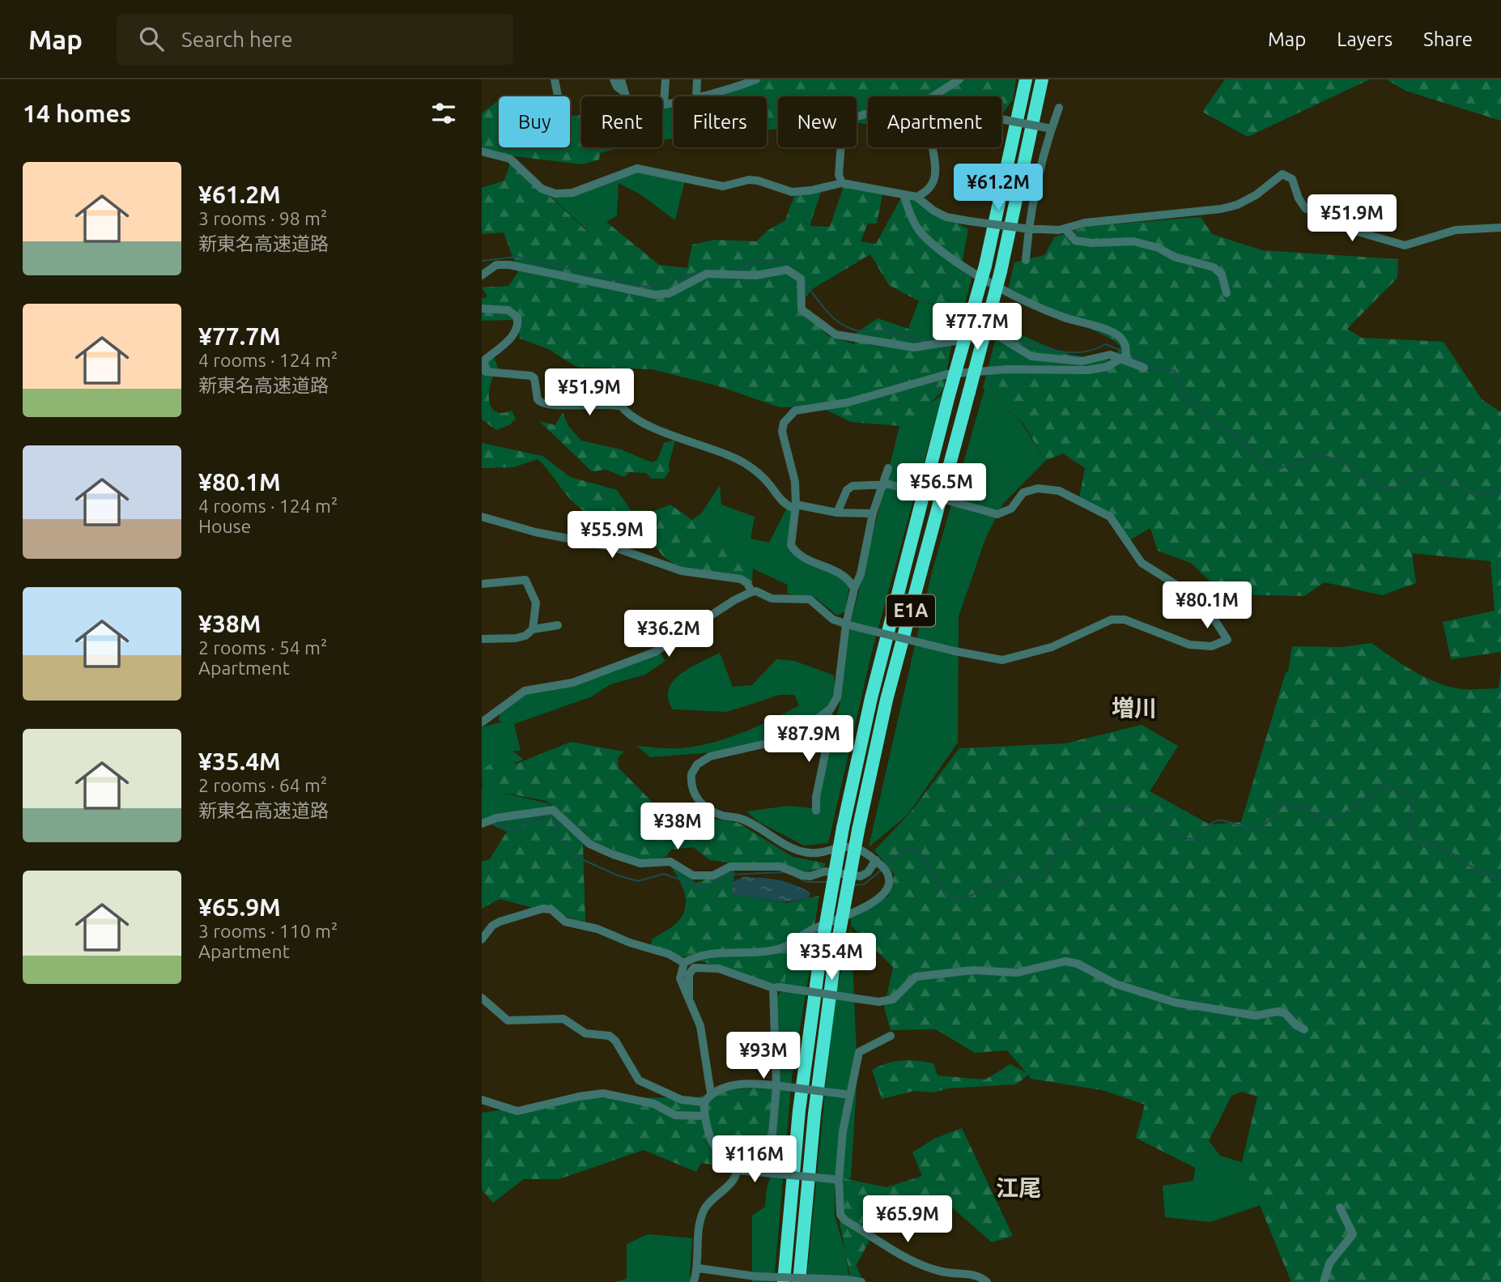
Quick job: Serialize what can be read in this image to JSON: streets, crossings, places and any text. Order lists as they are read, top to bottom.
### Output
{
  "streets": {
    "highway": ["E1A"]
  },
  "districts": ["増川", "江尾"],
  "page": {
    "header": "Map",
    "search": "Search here",
    "nav": ["Map", "Layers", "Share"],
    "heading": "14 homes",
    "chip": [
      "Buy",
      "Rent",
      "Filters",
      "New",
      "Apartment"
    ],
    "list": [
      {
        "name": "¥61.2M",
        "note": "3 rooms · 98 m² · 新東名高速道路"
      },
      {
        "name": "¥77.7M",
        "note": "4 rooms · 124 m² · 新東名高速道路"
      },
      {
        "name": "¥80.1M",
        "note": "4 rooms · 124 m² · House"
      },
      {
        "name": "¥38M",
        "note": "2 rooms · 54 m² · Apartment"
      },
      {
        "name": "¥35.4M",
        "note": "2 rooms · 64 m² · 新東名高速道路"
      },
      {
        "name": "¥65.9M",
        "note": "3 rooms · 110 m² · Apartment"
      }
    ],
    "price": [
      "¥61.2M",
      "¥51.9M",
      "¥77.7M",
      "¥51.9M",
      "¥56.5M",
      "¥55.9M",
      "¥80.1M",
      "¥36.2M",
      "¥87.9M",
      "¥38M",
      "¥35.4M",
      "¥93M",
      "¥116M",
      "¥65.9M"
    ]
  }
}
